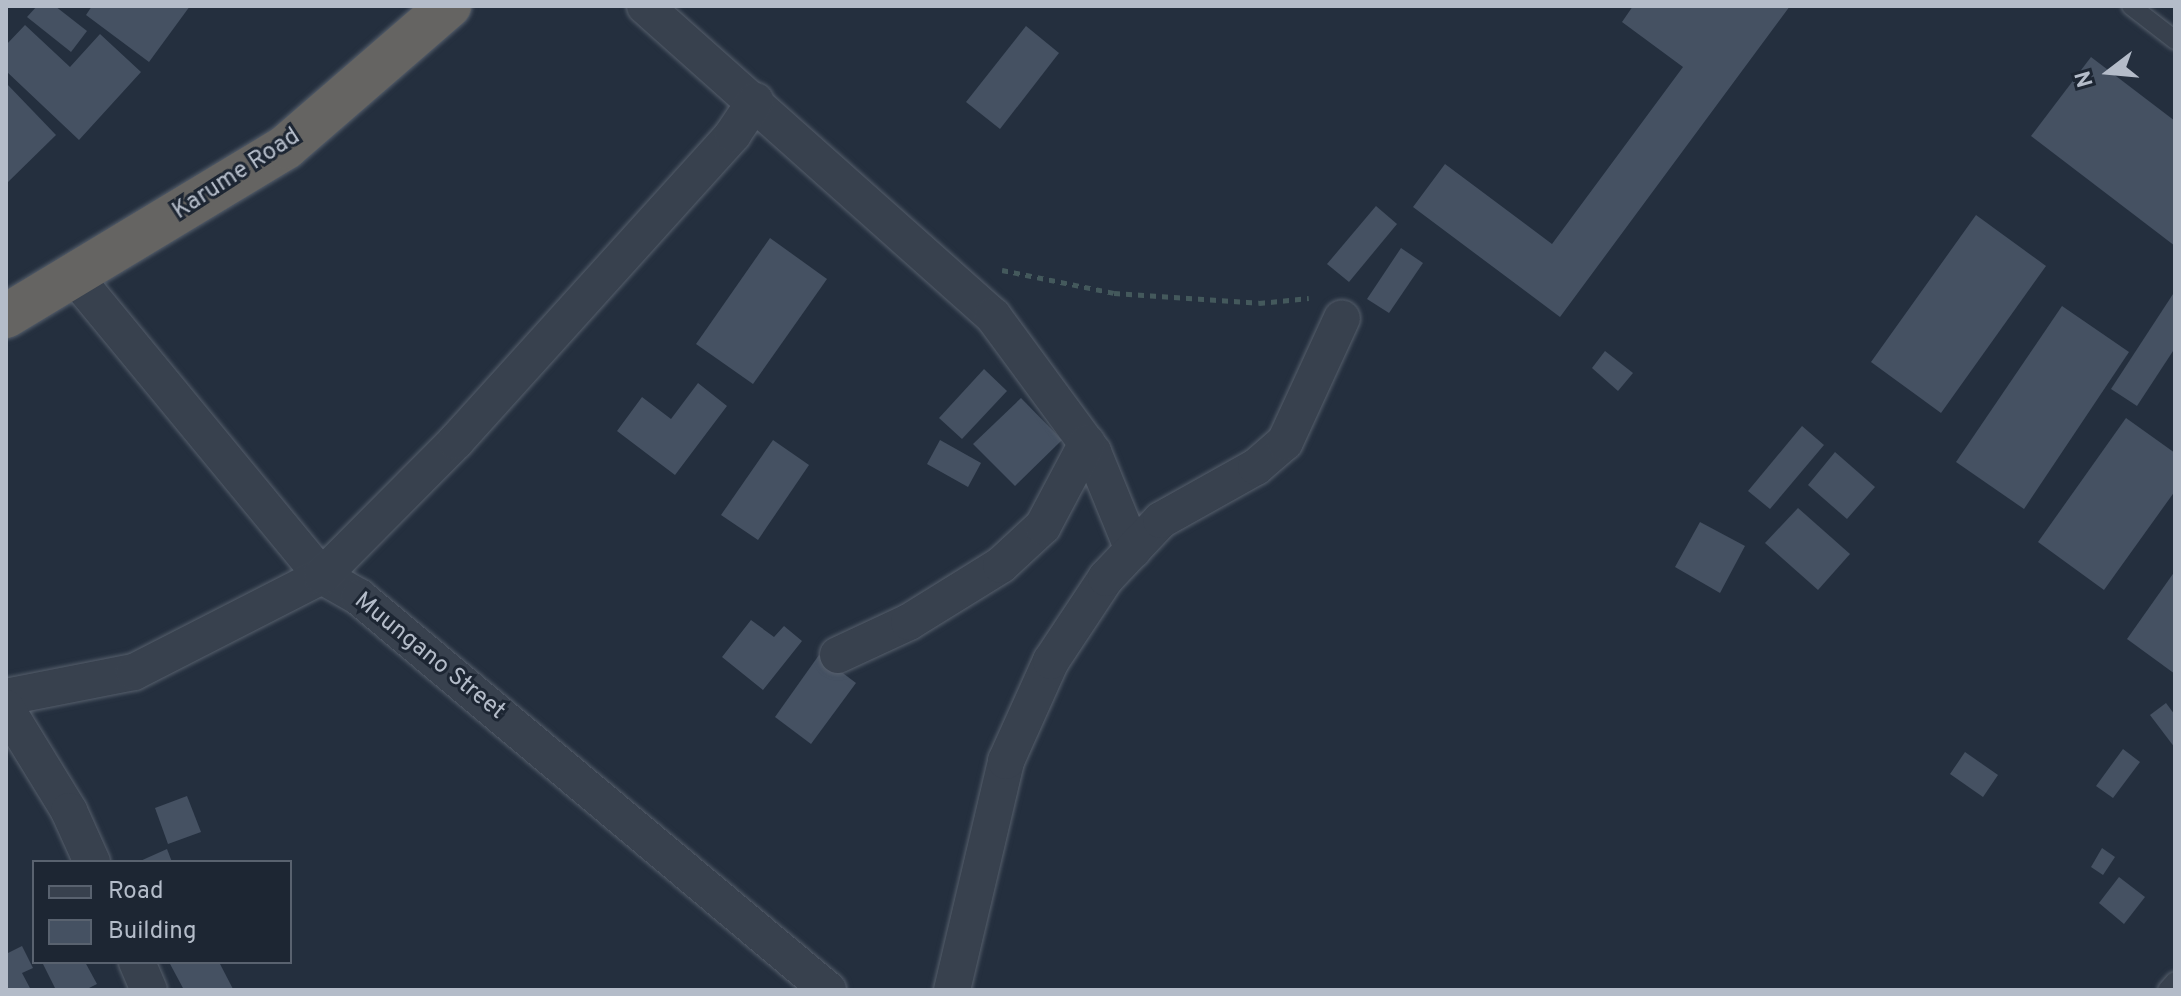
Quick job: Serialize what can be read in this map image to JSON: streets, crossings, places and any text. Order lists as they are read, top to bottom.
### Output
{
  "streets": {
    "highway": ["Karume Road"],
    "street": ["Muungano Street"]
  },
  "crossings": [
    ["Karume Road", "Muungano Street"]
  ],
  "legend": ["Road", "Building"],
  "north": "left"
}
